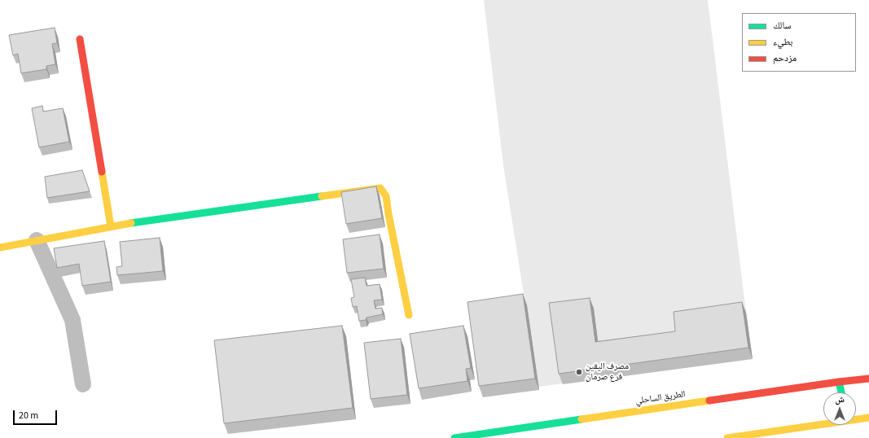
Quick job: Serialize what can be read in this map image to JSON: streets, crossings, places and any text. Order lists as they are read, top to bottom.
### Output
{
  "streets": {
    "main road": ["الطريق الساحلي"]
  },
  "places": ["مصرف اليقين فرع صرمان"],
  "legend": ["سالك", "بطيء", "مزدحم"],
  "scale_bar": "20 m",
  "north": "top"
}
